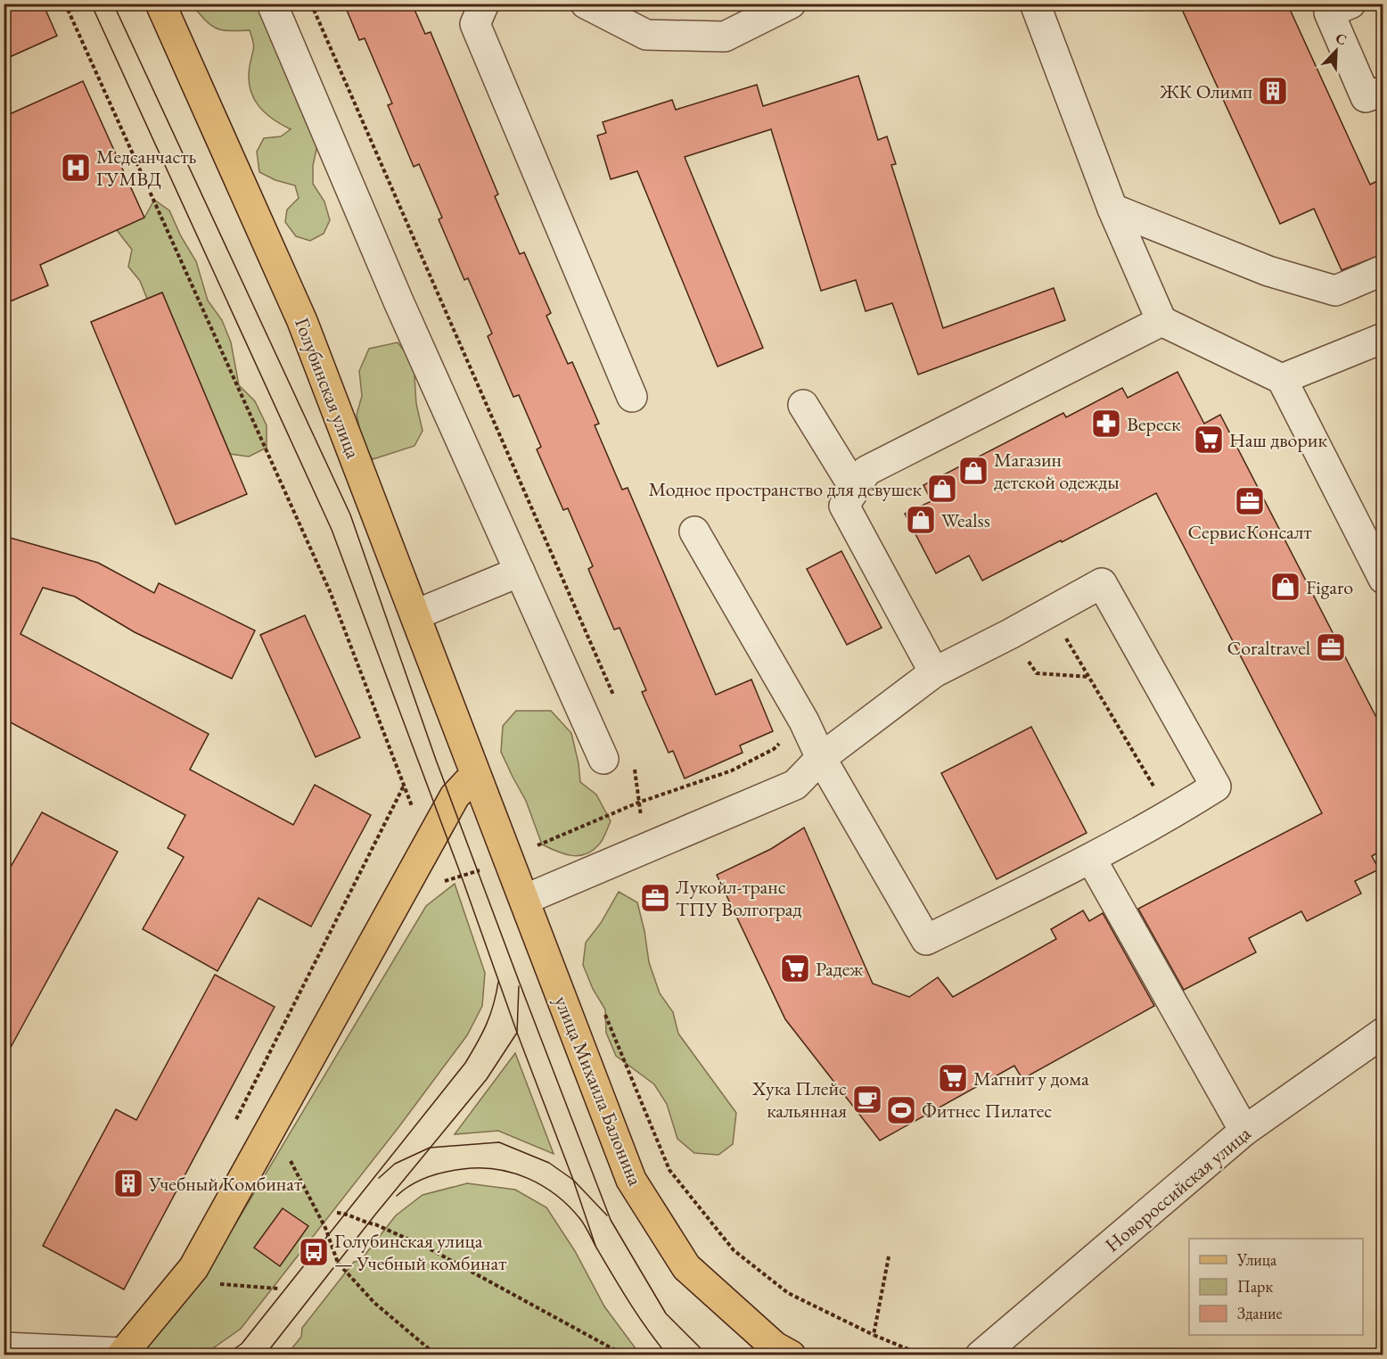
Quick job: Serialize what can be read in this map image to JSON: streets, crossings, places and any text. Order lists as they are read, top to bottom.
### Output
{
  "streets": {
    "main road": ["Голубинская улица", "улица Михаила Балонина"],
    "street": ["Новороссийская улица"]
  },
  "crossings": [
    ["Голубинская улица", "улица Михаила Балонина"]
  ],
  "places": {
    "building": ["ЖК Олимп", "Учебный Комбинат"],
    "hospital": ["Медсанчасть ГУМВД"],
    "pharmacy": ["Вереск"],
    "supermarket": ["Наш дворик", "Радеж", "Магнит у дома"],
    "shop": [
      "Магазин детской одежды",
      "Модное пространство для девушек",
      "Wealss",
      "Figaro"
    ],
    "office": ["СервисКонсалт", "Coraltravel", "Лукойл-транс ТПУ Волгоград"],
    "cafe": ["Хука Плейс кальянная"],
    "sports": ["Фитнес Пилатес"],
    "bus stop": ["Голубинская улица — Учебный комбинат"]
  },
  "legend": ["Улица", "Парк", "Здание"],
  "north": "top right"
}
